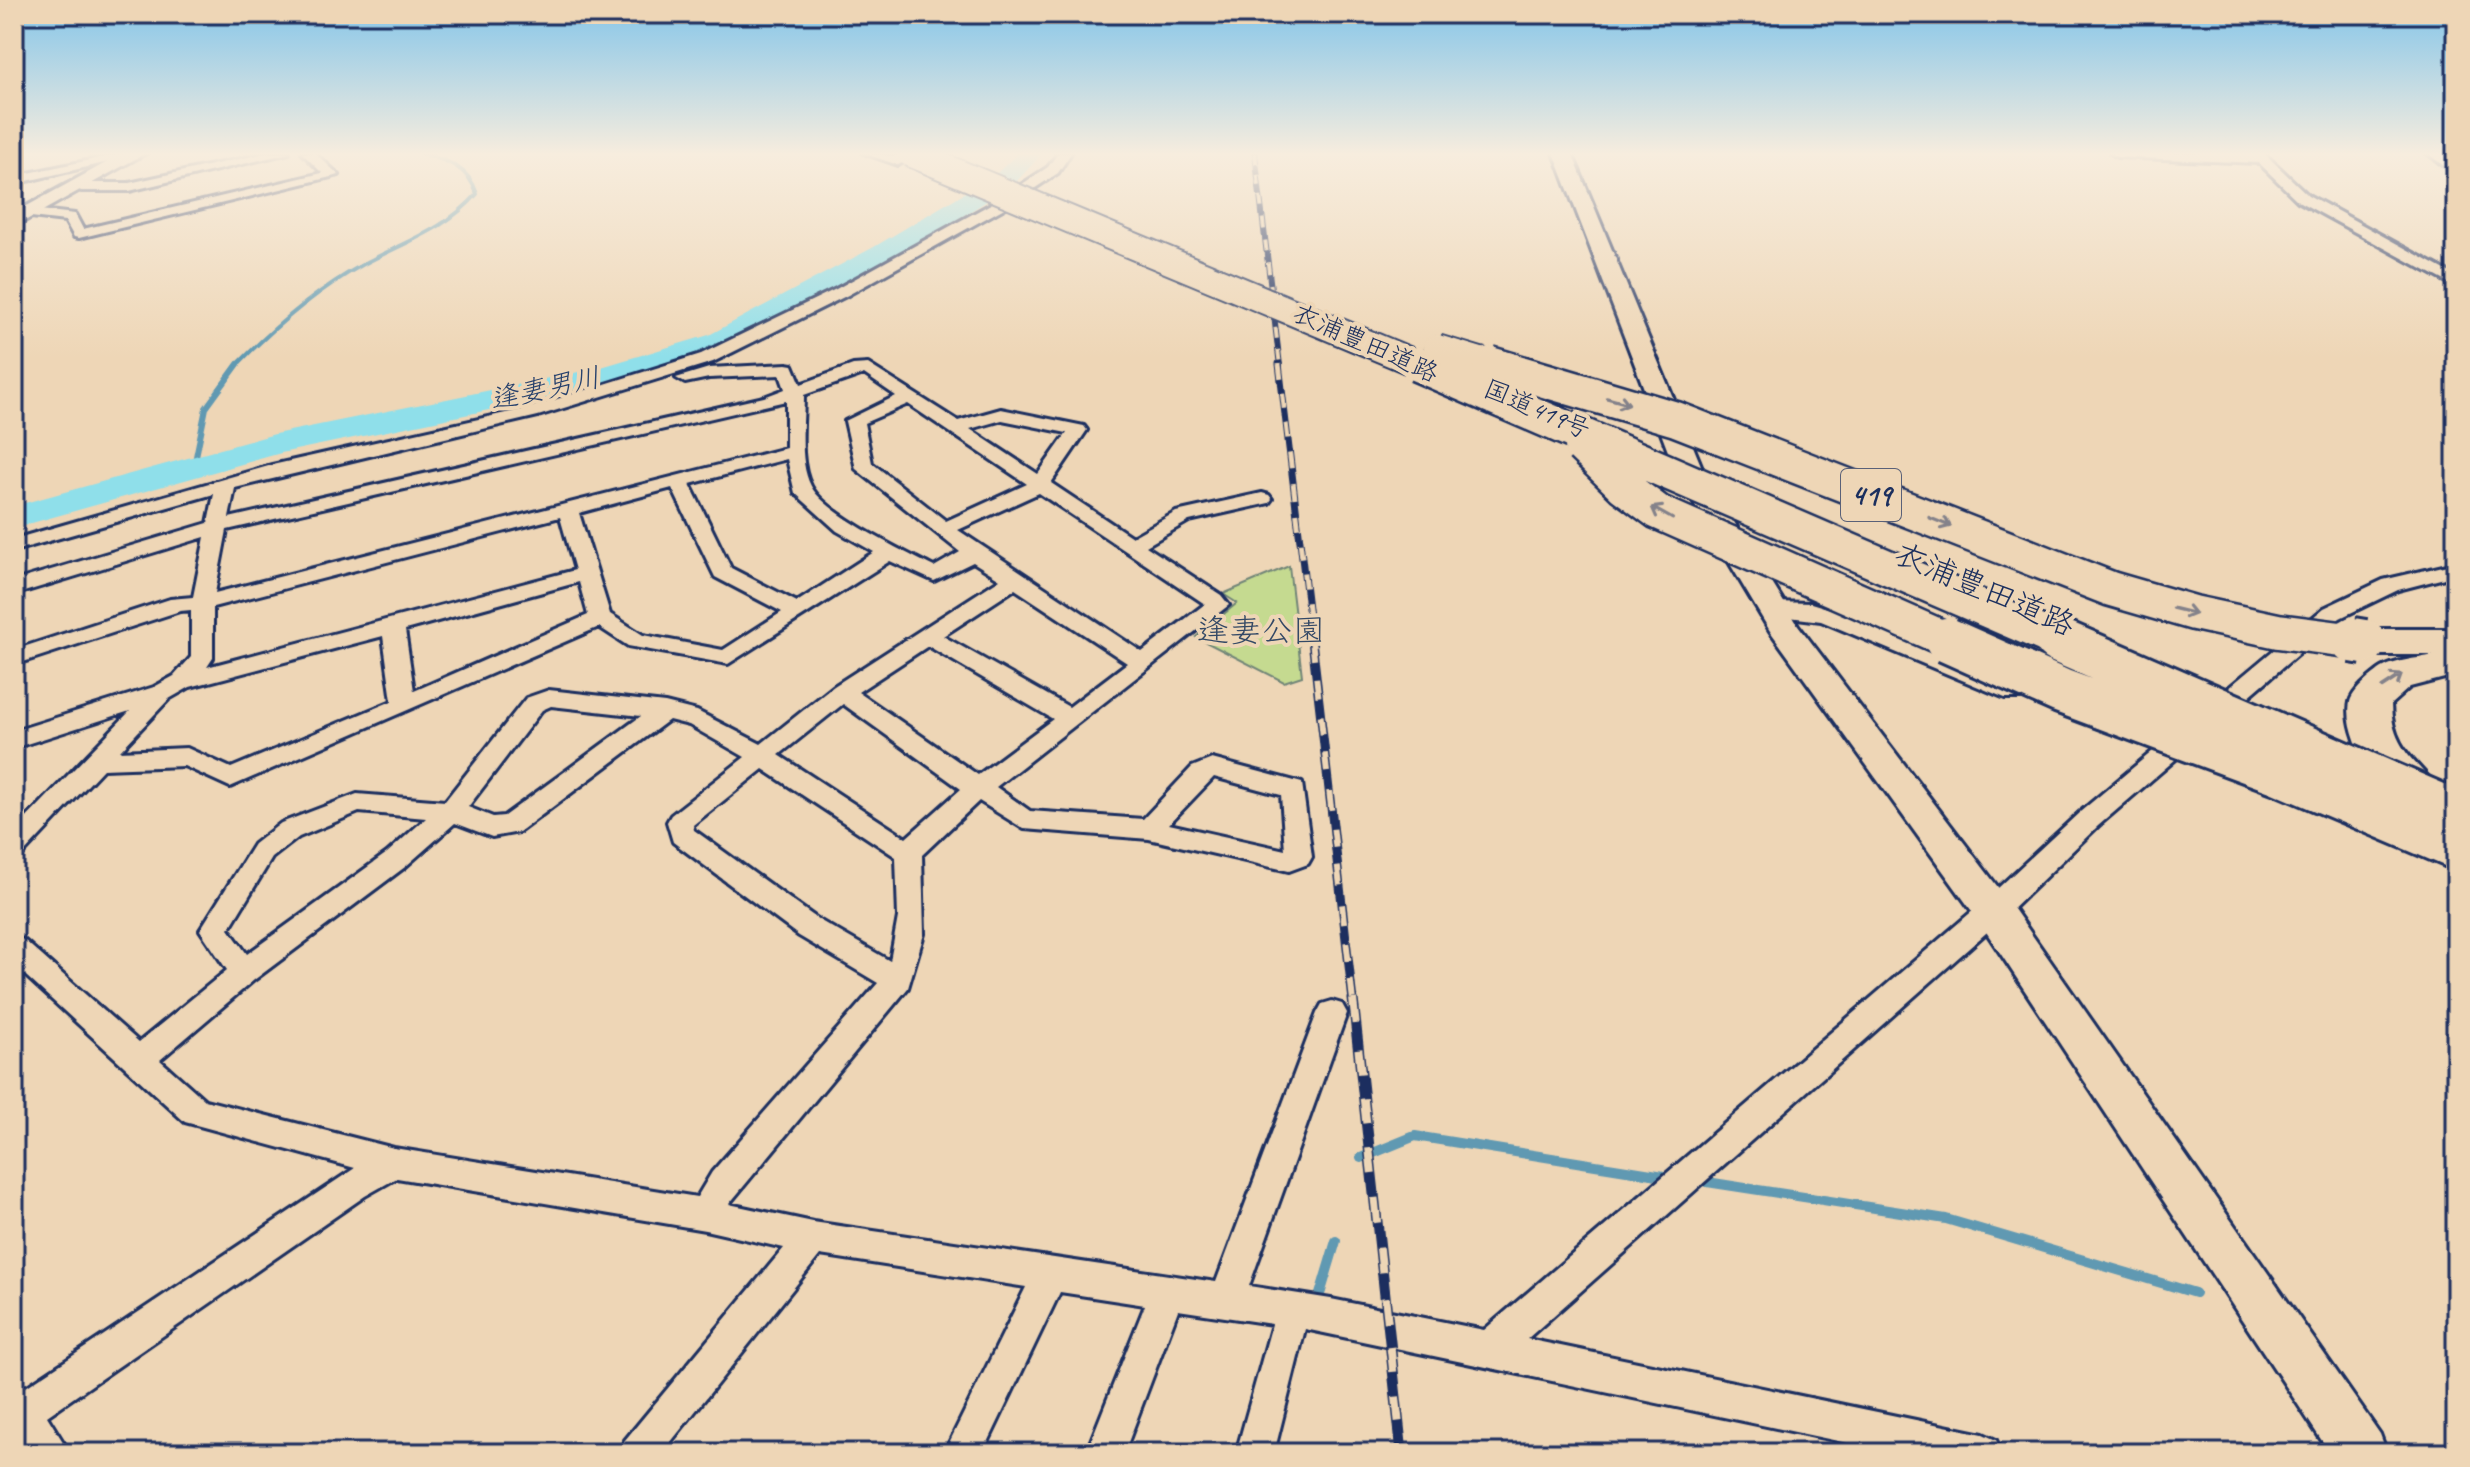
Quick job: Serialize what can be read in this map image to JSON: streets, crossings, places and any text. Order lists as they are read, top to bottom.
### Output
{
  "streets": {
    "highway": ["衣浦豊田道路", "国道419号", "419"]
  },
  "crossings": [
    ["衣浦豊田道路", "419"]
  ],
  "water": ["逢妻男川"],
  "parks": ["逢妻公園"]
}
